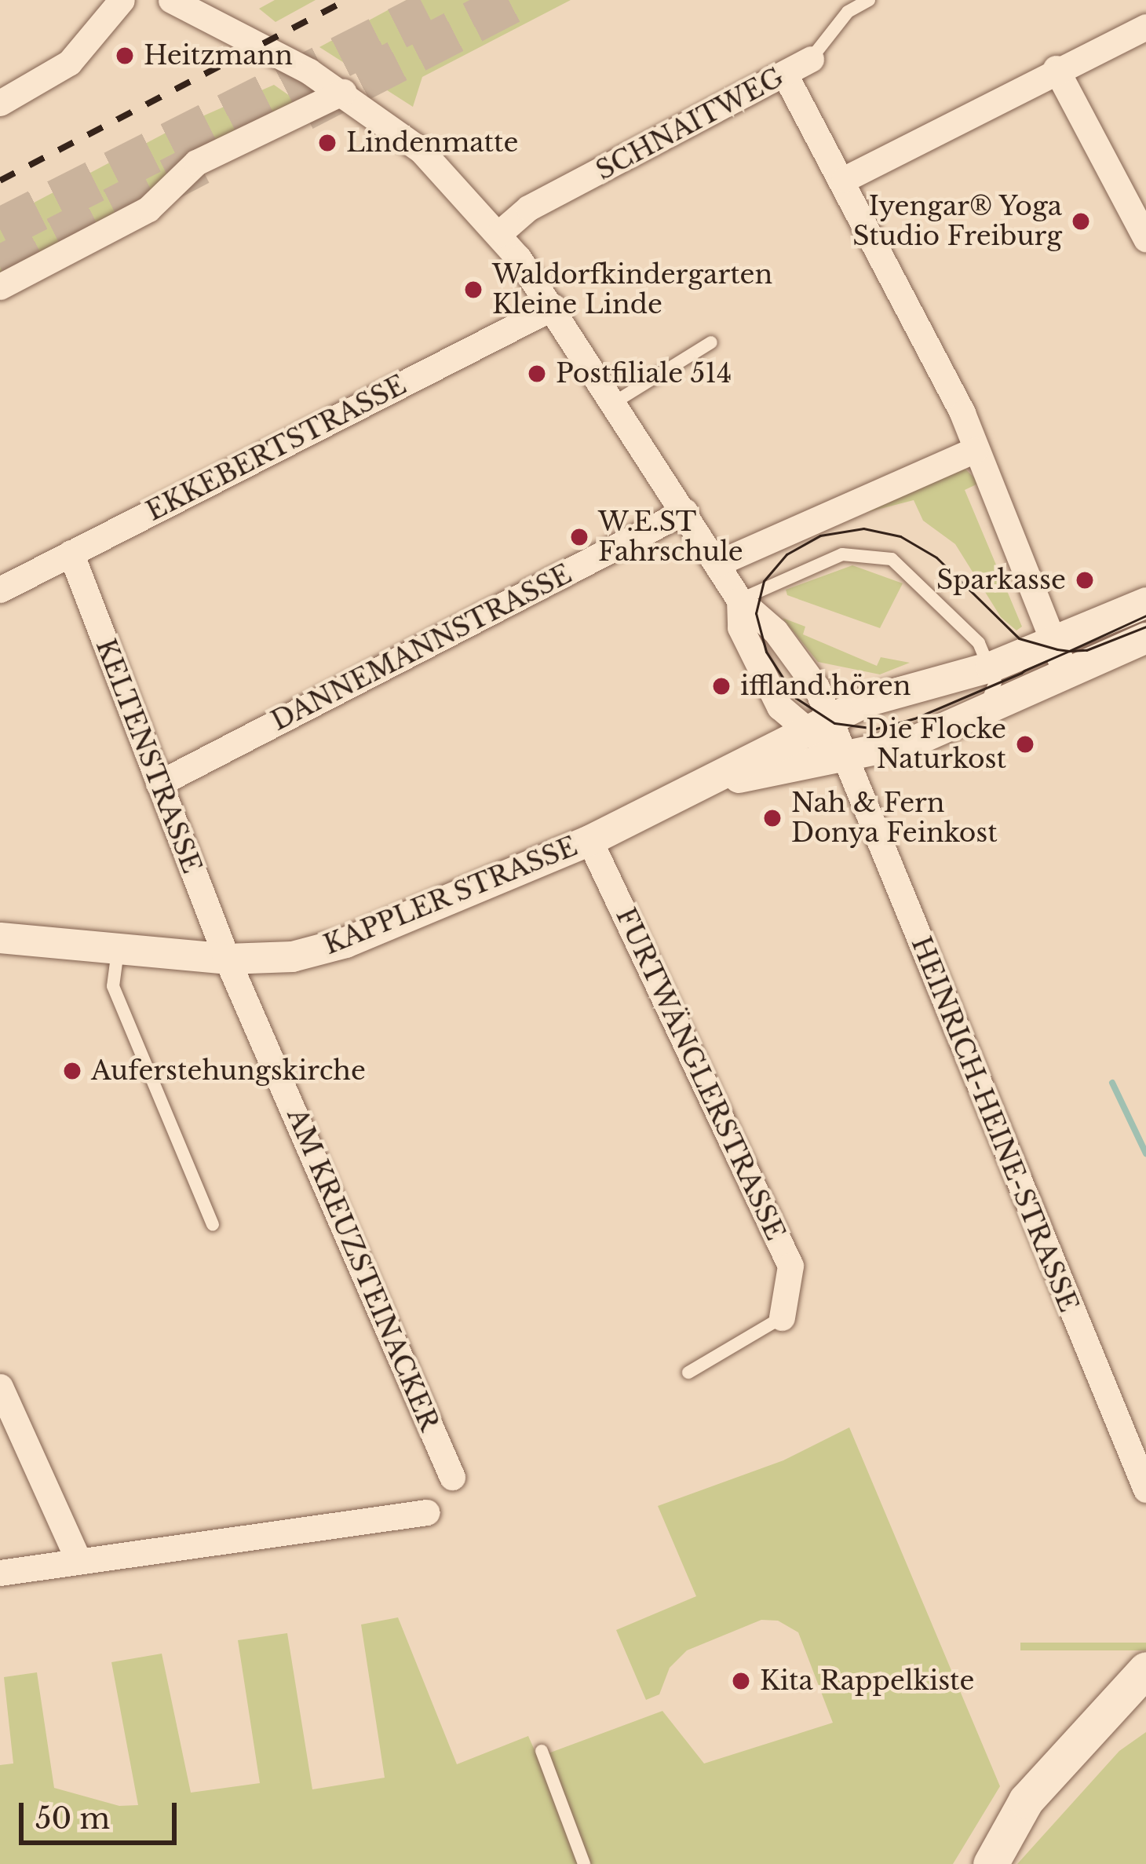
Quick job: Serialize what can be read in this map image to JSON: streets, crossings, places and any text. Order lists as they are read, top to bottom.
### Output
{
  "streets": {
    "street": [
      "SCHNAITWEG",
      "EKKEBERTSTRASSE",
      "DANNEMANNSTRASSE",
      "KELTENSTRASSE",
      "KAPPLER STRASSE",
      "FURTWÄNGLERSTRASSE",
      "HEINRICH-HEINE-STRASSE",
      "AM KREUZSTEINACKER"
    ]
  },
  "crossings": [
    ["EKKEBERTSTRASSE", "KELTENSTRASSE"],
    ["DANNEMANNSTRASSE", "KELTENSTRASSE"],
    ["KELTENSTRASSE", "KAPPLER STRASSE"],
    ["KELTENSTRASSE", "AM KREUZSTEINACKER"],
    ["KAPPLER STRASSE", "FURTWÄNGLERSTRASSE"],
    ["KAPPLER STRASSE", "HEINRICH-HEINE-STRASSE"],
    ["KAPPLER STRASSE", "AM KREUZSTEINACKER"]
  ],
  "places": [
    "Heitzmann",
    "Lindenmatte",
    "Iyengar® Yoga Studio Freiburg",
    "Waldorfkindergarten Kleine Linde",
    "Postfiliale 514",
    "W.E.ST Fahrschule",
    "Sparkasse",
    "iffland.hören",
    "Die Flocke Naturkost",
    "Nah & Fern Donya Feinkost",
    "Auferstehungskirche",
    "Kita Rappelkiste"
  ],
  "scale_bar": "50 m"
}
